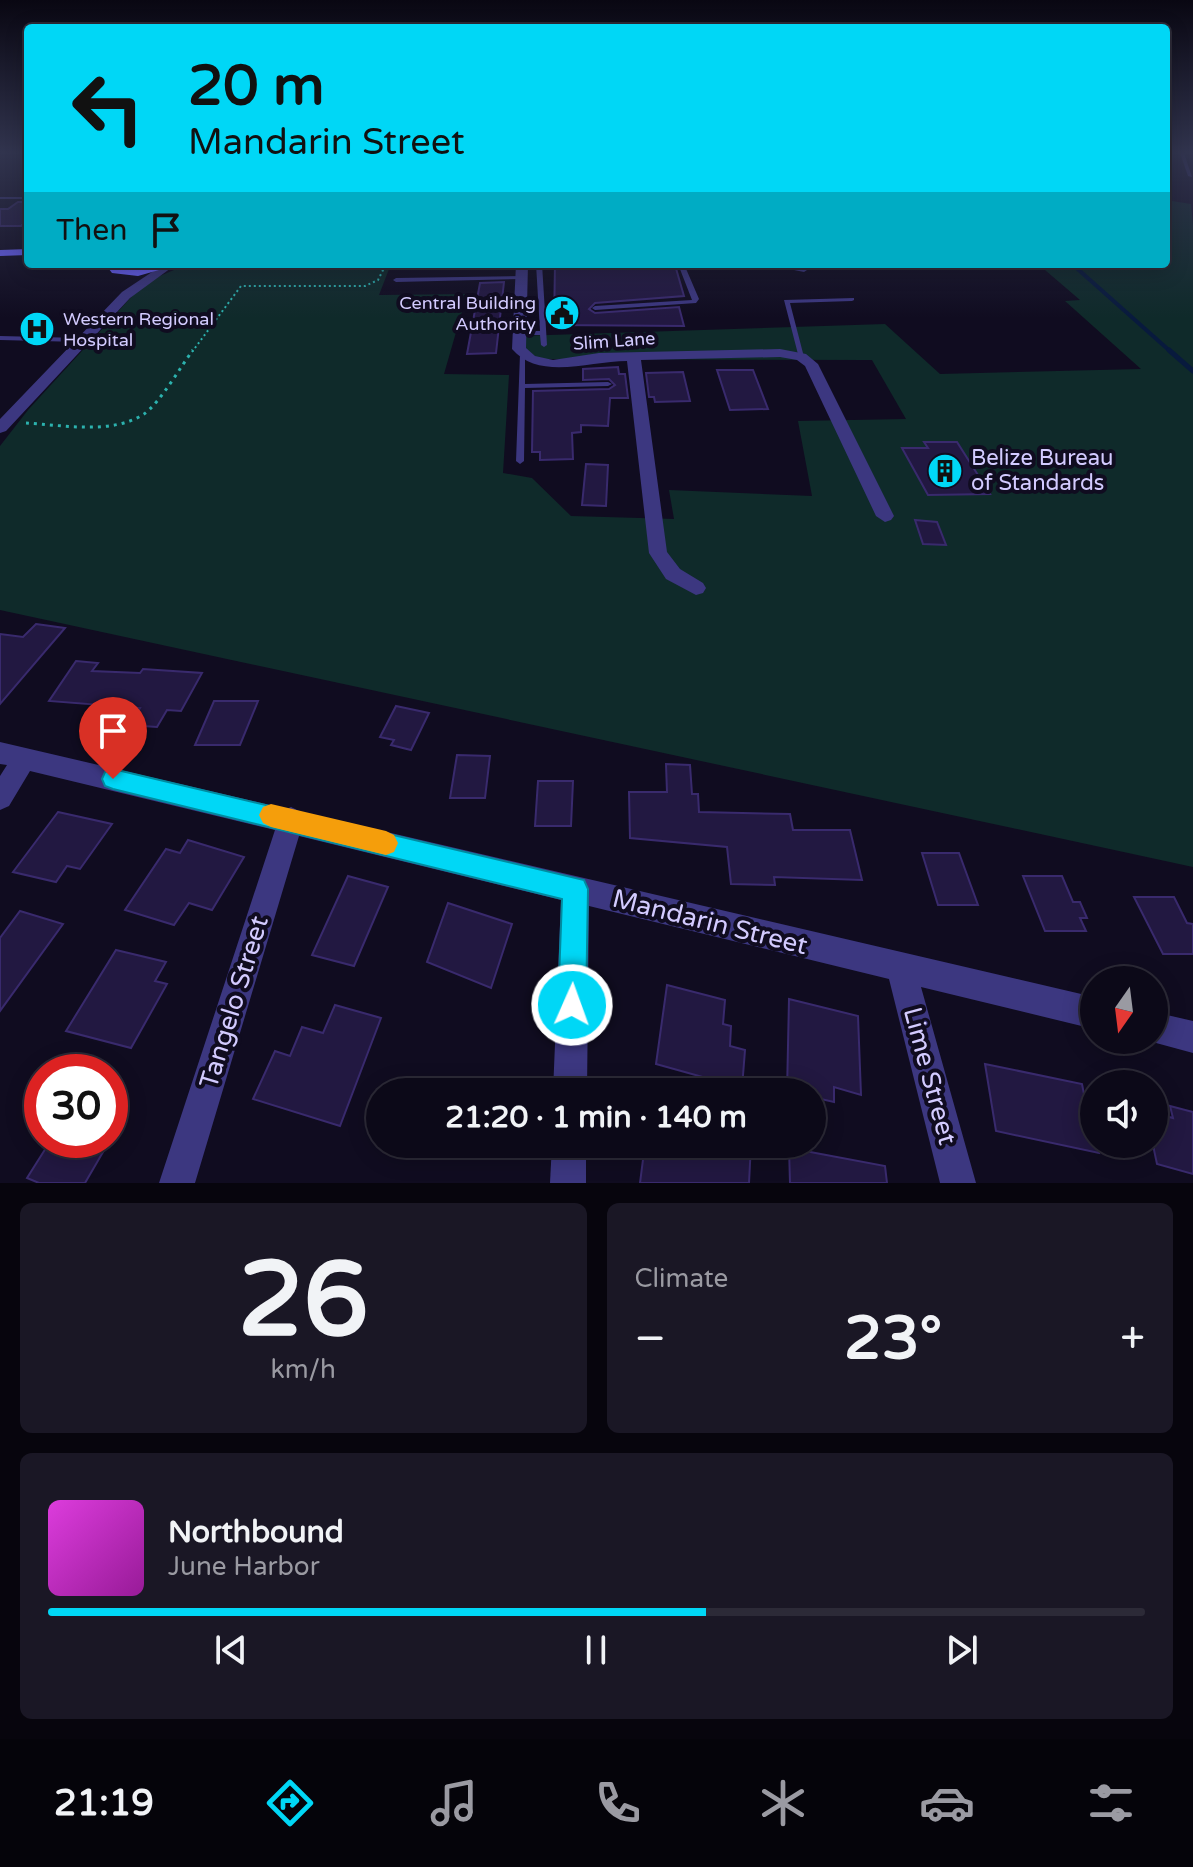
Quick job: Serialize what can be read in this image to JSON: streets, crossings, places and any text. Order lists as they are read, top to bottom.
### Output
{
  "streets": {
    "street": [
      "Slim Lane",
      "Mandarin Street",
      "Tangelo Street",
      "Lime Street"
    ]
  },
  "crossings": [
    ["Mandarin Street", "Tangelo Street"],
    ["Mandarin Street", "Lime Street"]
  ],
  "places": {
    "public building": ["Central Building Authority"],
    "hospital": ["Western Regional Hospital"],
    "building": ["Belize Bureau of Standards"]
  },
  "north": "bottom",
  "page": {
    "turn": ["20 m", "Mandarin Street"],
    "then": "Then",
    "limit": "30",
    "trip": "21:20 · 1 min · 140 m",
    "tile": [
      ["26", "km/h"],
      "Climate"
    ],
    "heat": ["−", "23°", "+"],
    "song": ["Northbound", "June Harbor"],
    "tabs": "21:19"
  }
}
